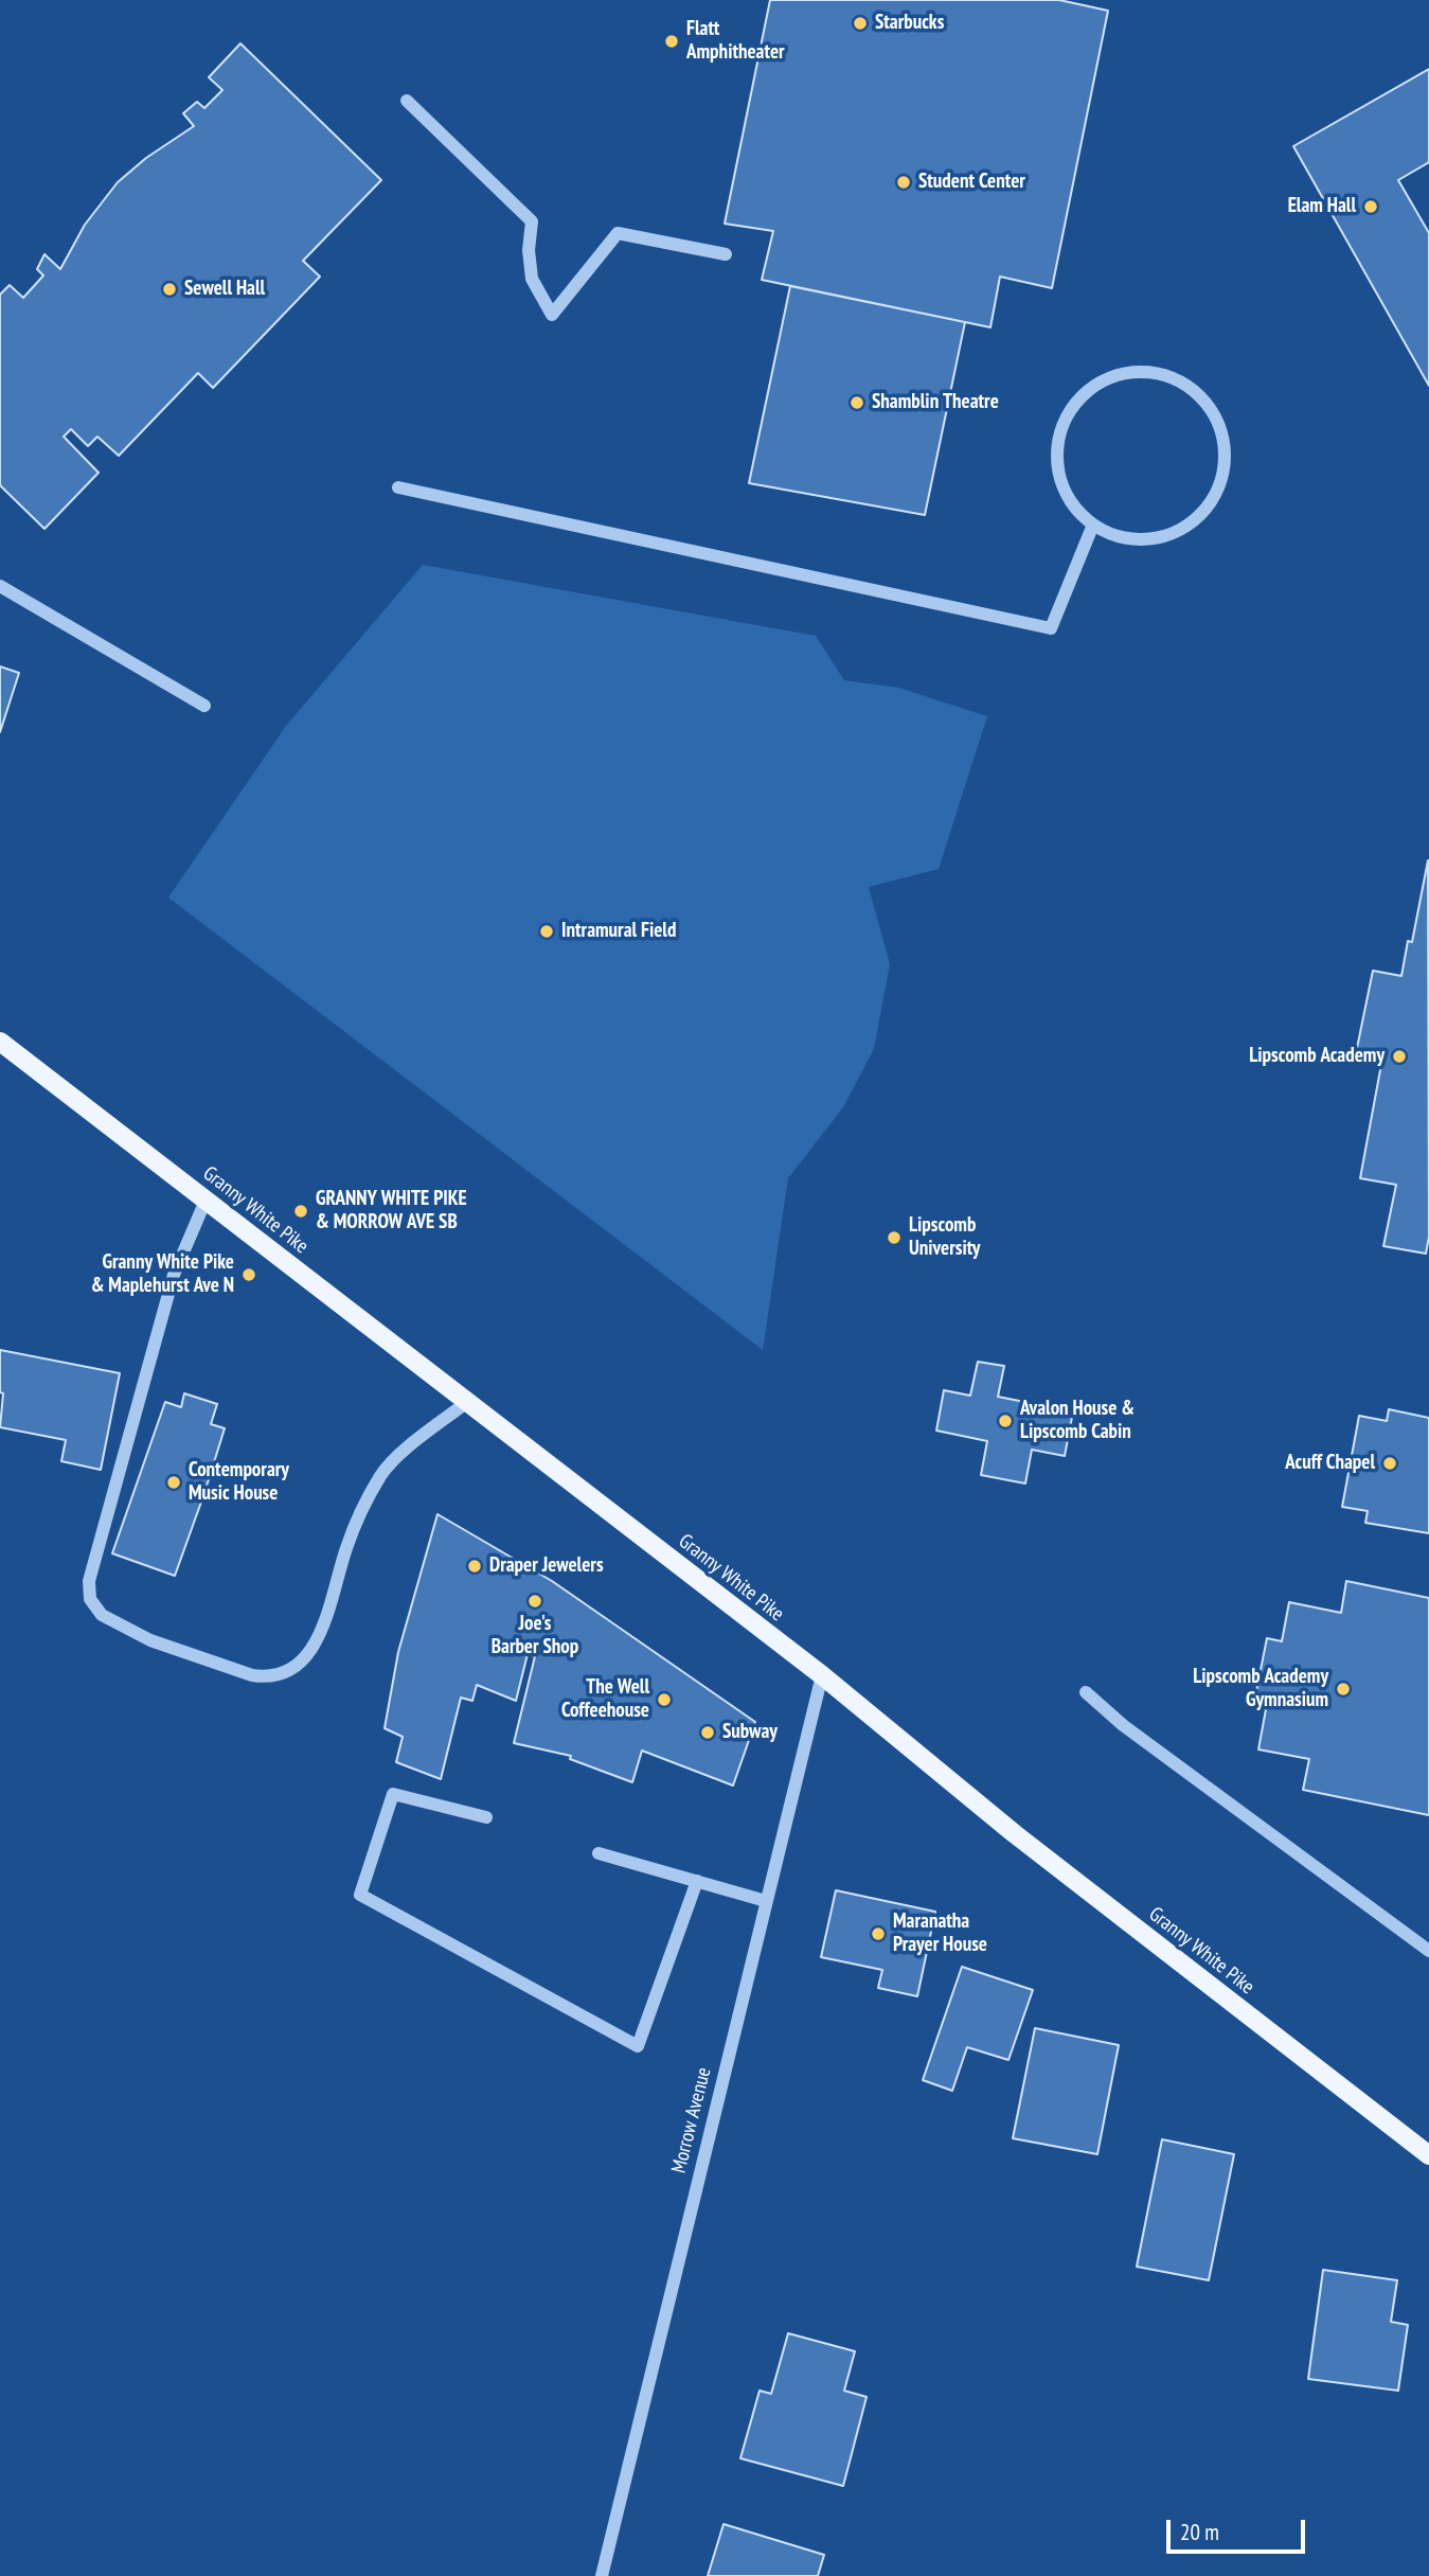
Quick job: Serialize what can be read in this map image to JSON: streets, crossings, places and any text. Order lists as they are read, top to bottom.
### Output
{
  "streets": {
    "main road": ["Granny White Pike"],
    "street": ["Morrow Avenue"]
  },
  "crossings": [
    ["Granny White Pike", "Morrow Avenue"]
  ],
  "places": [
    "Starbucks",
    "Flatt Amphitheater",
    "Student Center",
    "Elam Hall",
    "Sewell Hall",
    "Shamblin Theatre",
    "Intramural Field",
    "Lipscomb Academy",
    "GRANNY WHITE PIKE & MORROW AVE SB",
    "Lipscomb University",
    "Granny White Pike & Maplehurst Ave N",
    "Avalon House & Lipscomb Cabin",
    "Acuff Chapel",
    "Contemporary Music House",
    "Draper Jewelers",
    "Joe's Barber Shop",
    "Lipscomb Academy Gymnasium",
    "The Well Coffeehouse",
    "Subway",
    "Maranatha Prayer House"
  ],
  "scale_bar": "20 m"
}
